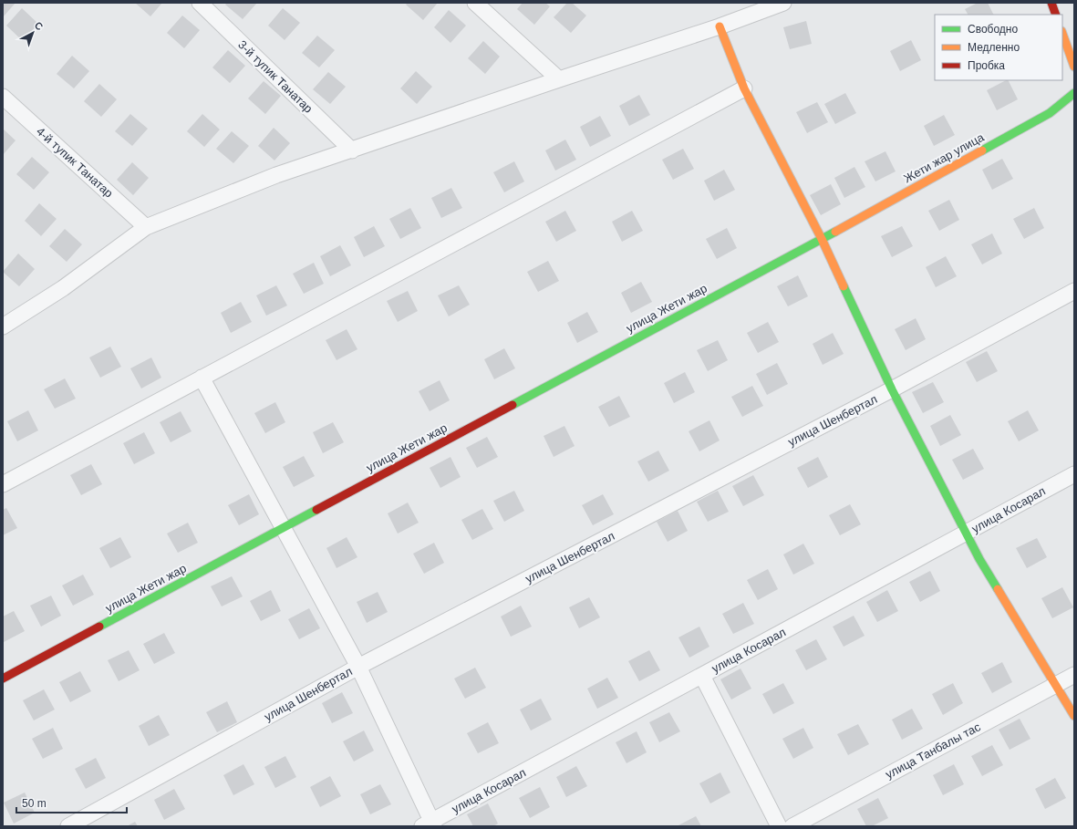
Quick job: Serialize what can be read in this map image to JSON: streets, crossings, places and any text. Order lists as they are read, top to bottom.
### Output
{
  "streets": {
    "street": [
      "3-й тупик Танатар",
      "Жети жар улица",
      "4-й тупик Танатар",
      "улица Жети жар",
      "улица Шенбертал",
      "улица Косарал",
      "улица Танбалы тас"
    ]
  },
  "crossings": [
    ["Жети жар улица", "улица Жети жар"]
  ],
  "legend": ["Свободно", "Медленно", "Пробка"],
  "scale_bar": "50 m",
  "north": "top right"
}
